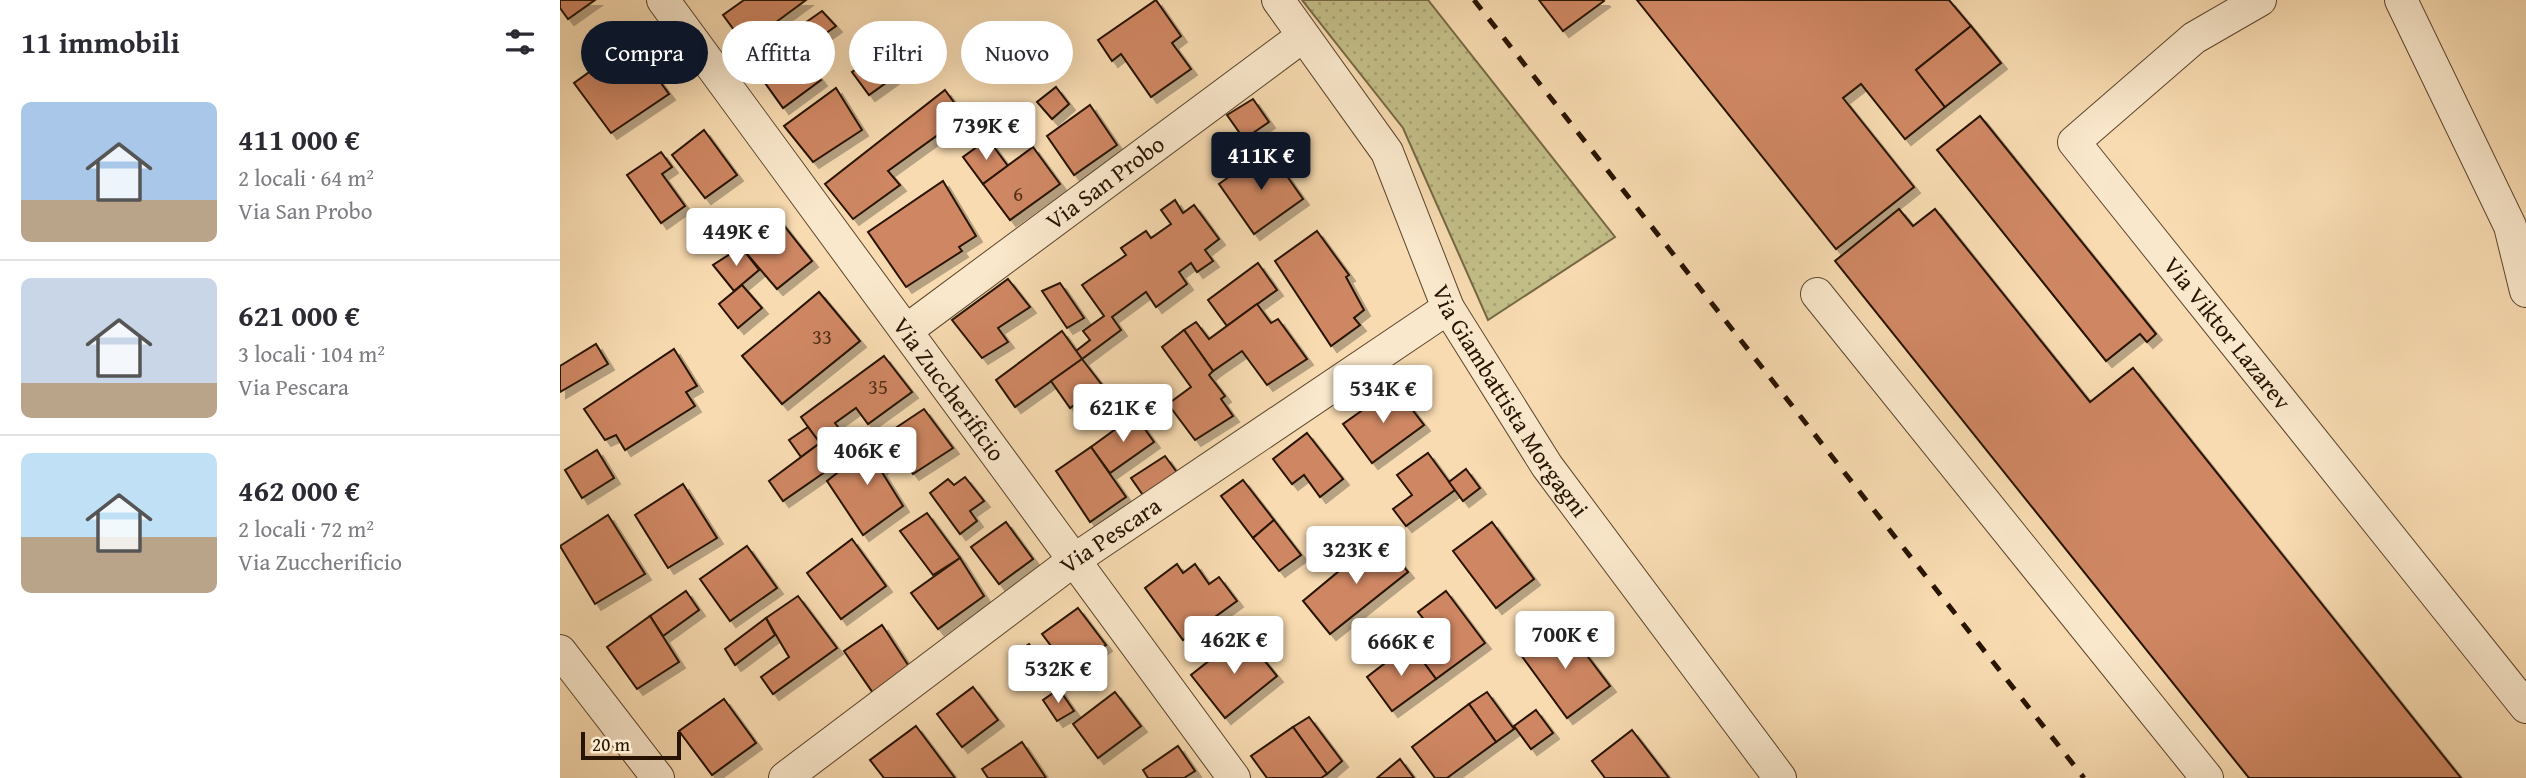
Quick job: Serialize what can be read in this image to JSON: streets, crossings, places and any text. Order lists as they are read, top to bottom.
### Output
{
  "streets": {
    "street": [
      "Via San Probo",
      "Via Viktor Lazarev",
      "Via Zuccherificio",
      "Via Giambattista Morgagni",
      "Via Pescara"
    ]
  },
  "crossings": [
    ["Via San Probo", "Via Zuccherificio"],
    ["Via San Probo", "Via Giambattista Morgagni"],
    ["Via Zuccherificio", "Via Pescara"],
    ["Via Giambattista Morgagni", "Via Pescara"]
  ],
  "house_numbers": ["6", "33", "35"],
  "scale_bar": "20 m",
  "page": {
    "heading": "11 immobili",
    "chip": [
      "Compra",
      "Affitta",
      "Filtri",
      "Nuovo"
    ],
    "list": [
      {
        "name": "411 000 €",
        "note": "2 locali · 64 m² · Via San Probo"
      },
      {
        "name": "621 000 €",
        "note": "3 locali · 104 m² · Via Pescara"
      },
      {
        "name": "462 000 €",
        "note": "2 locali · 72 m² · Via Zuccherificio"
      }
    ],
    "price": [
      "739K €",
      "411K €",
      "449K €",
      "534K €",
      "621K €",
      "406K €",
      "323K €",
      "700K €",
      "462K €",
      "666K €",
      "532K €"
    ],
    "scale": "20 m"
  }
}
